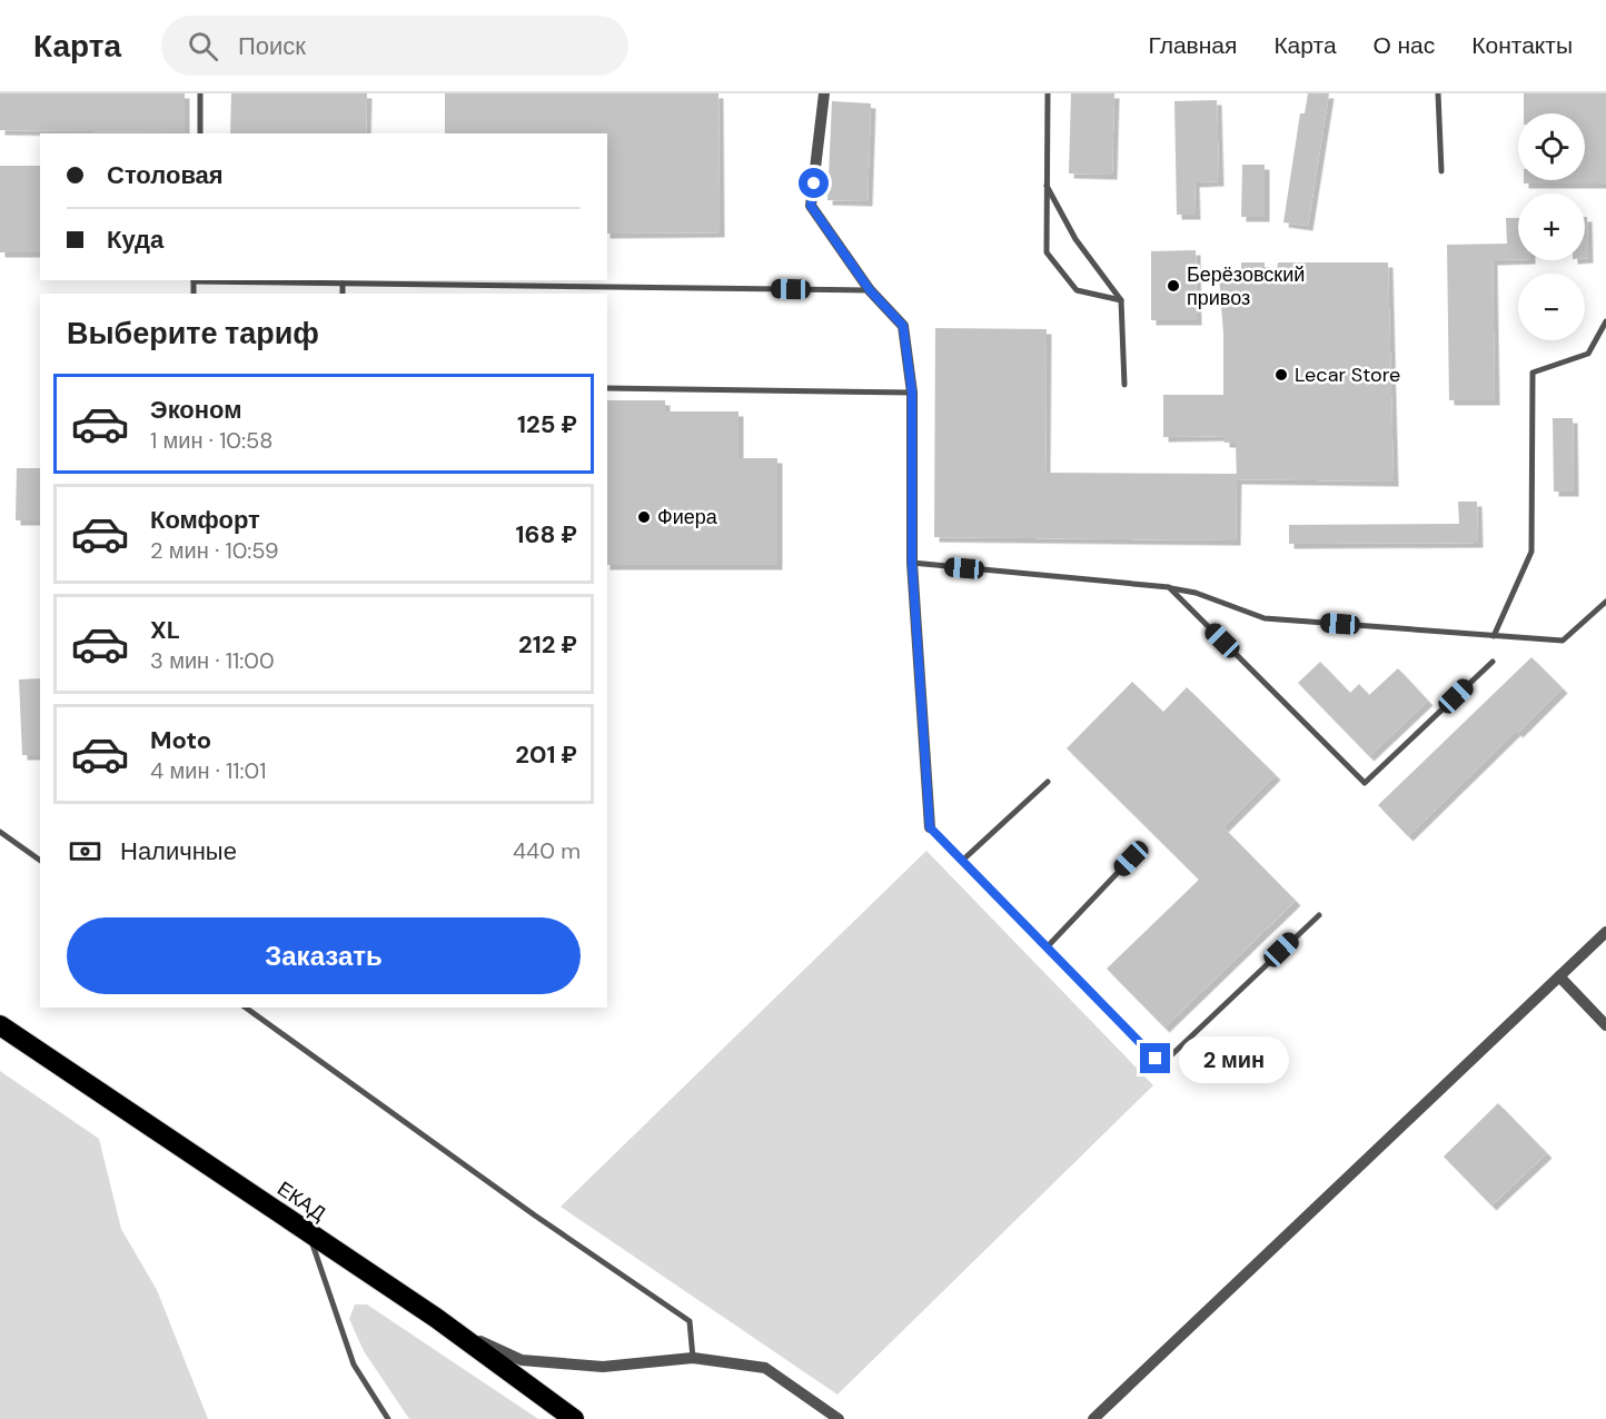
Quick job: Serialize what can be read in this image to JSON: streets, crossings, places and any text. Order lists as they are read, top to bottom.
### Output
{
  "streets": {
    "highway": ["ЕКАД"]
  },
  "places": ["Берёзовский привоз", "Lecar Store", "Фиера"],
  "page": {
    "header": "Карта",
    "search": "Поиск",
    "nav": [
      "Главная",
      "Карта",
      "О нас",
      "Контакты"
    ],
    "map_buttons": ["+", "−"],
    "banner": ["Столовая", "Куда"],
    "heading": "Выберите тариф",
    "list": [
      {
        "name": "Эконом",
        "note": "1 мин · 10:58",
        "value": "125 ₽"
      },
      {
        "name": "Комфорт",
        "note": "2 мин · 10:59",
        "value": "168 ₽"
      },
      {
        "name": "XL",
        "note": "3 мин · 11:00",
        "value": "212 ₽"
      },
      {
        "name": "Moto",
        "note": "4 мин · 11:01",
        "value": "201 ₽"
      }
    ],
    "pay": ["Наличные", "440 m"],
    "buttons": "Заказать",
    "bubble": "2 мин"
  }
}
